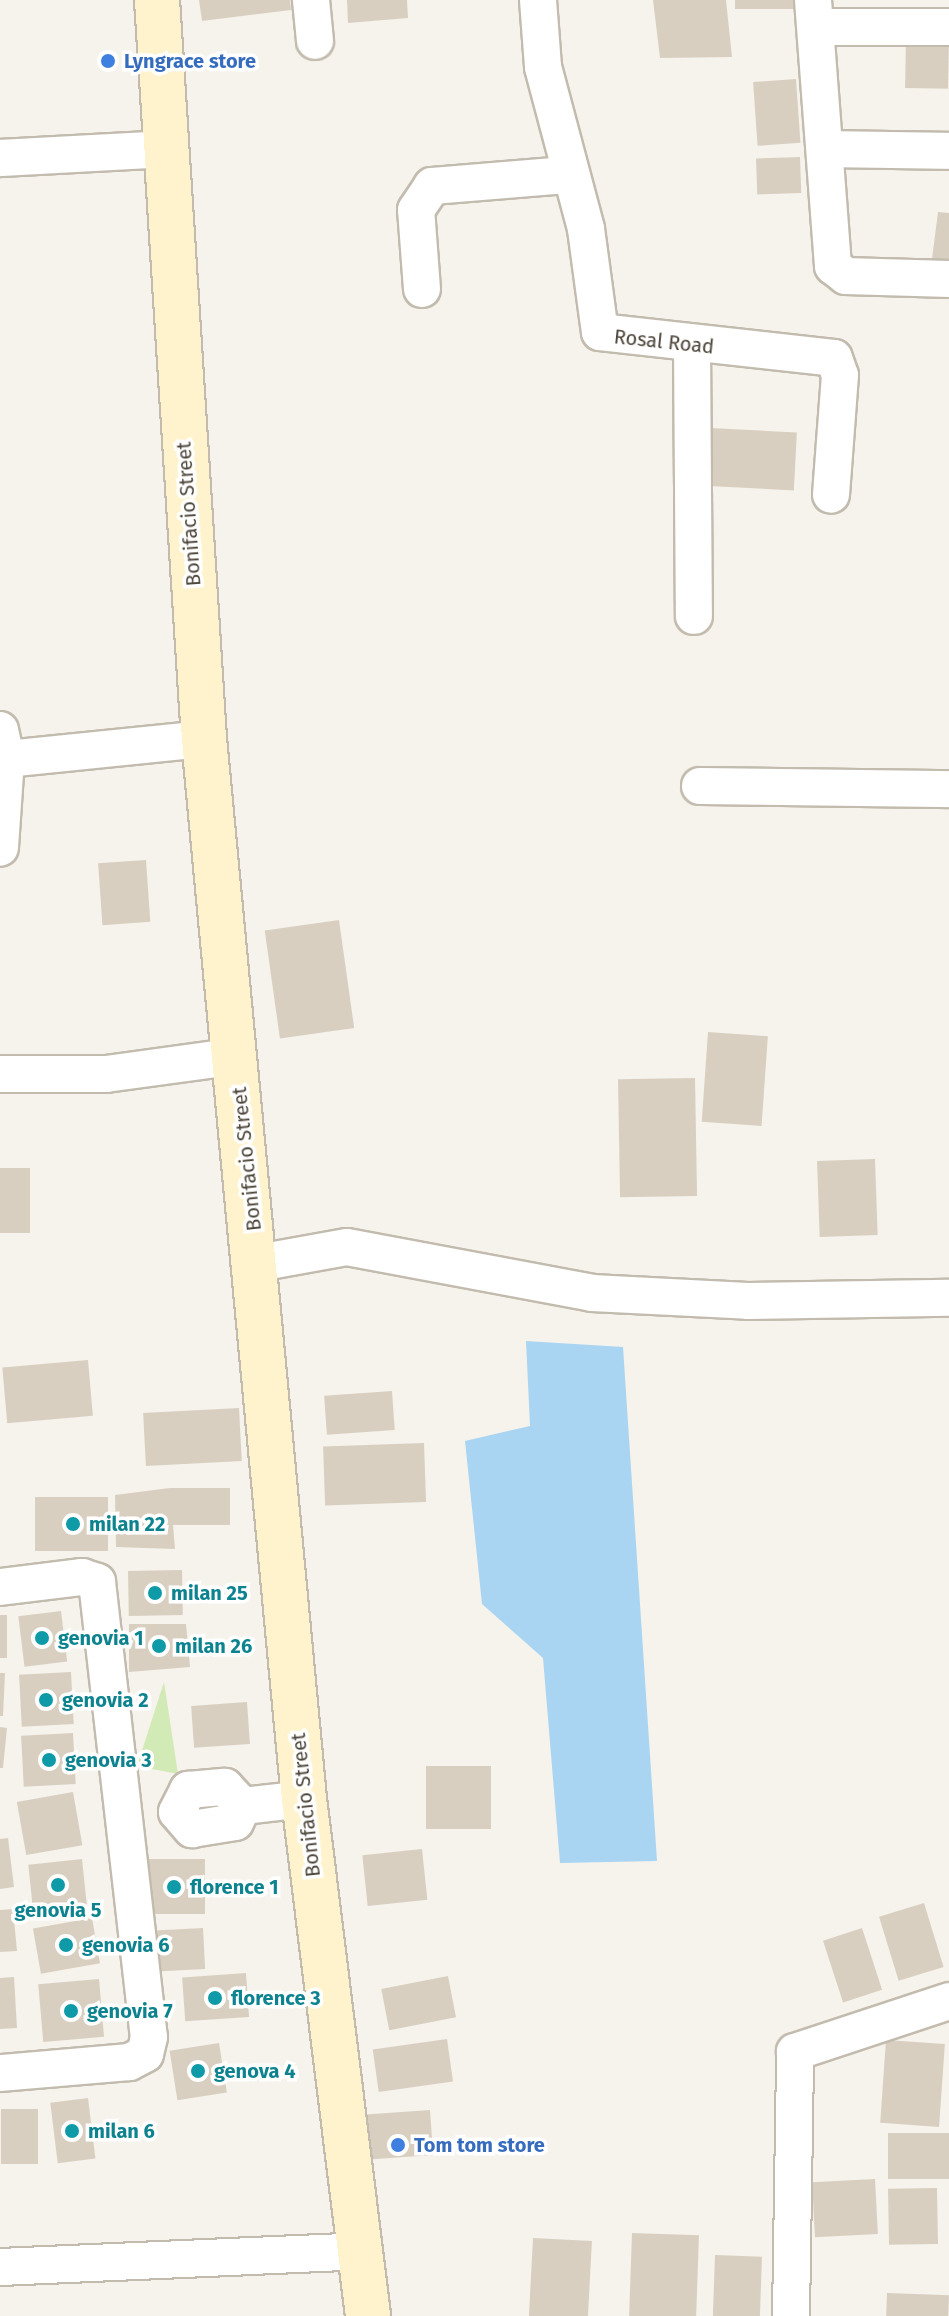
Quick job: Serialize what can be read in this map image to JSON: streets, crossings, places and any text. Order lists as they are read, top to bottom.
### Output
{
  "streets": {
    "street": ["Rosal Road", "Bonifacio Street"]
  },
  "places": [
    "Lyngrace store",
    "milan 22",
    "milan 25",
    "genovia 1",
    "milan 26",
    "genovia 2",
    "genovia 3",
    "genovia 5",
    "florence 1",
    "genovia 6",
    "florence 3",
    "genovia 7",
    "genova 4",
    "milan 6",
    "Tom tom store"
  ]
}
